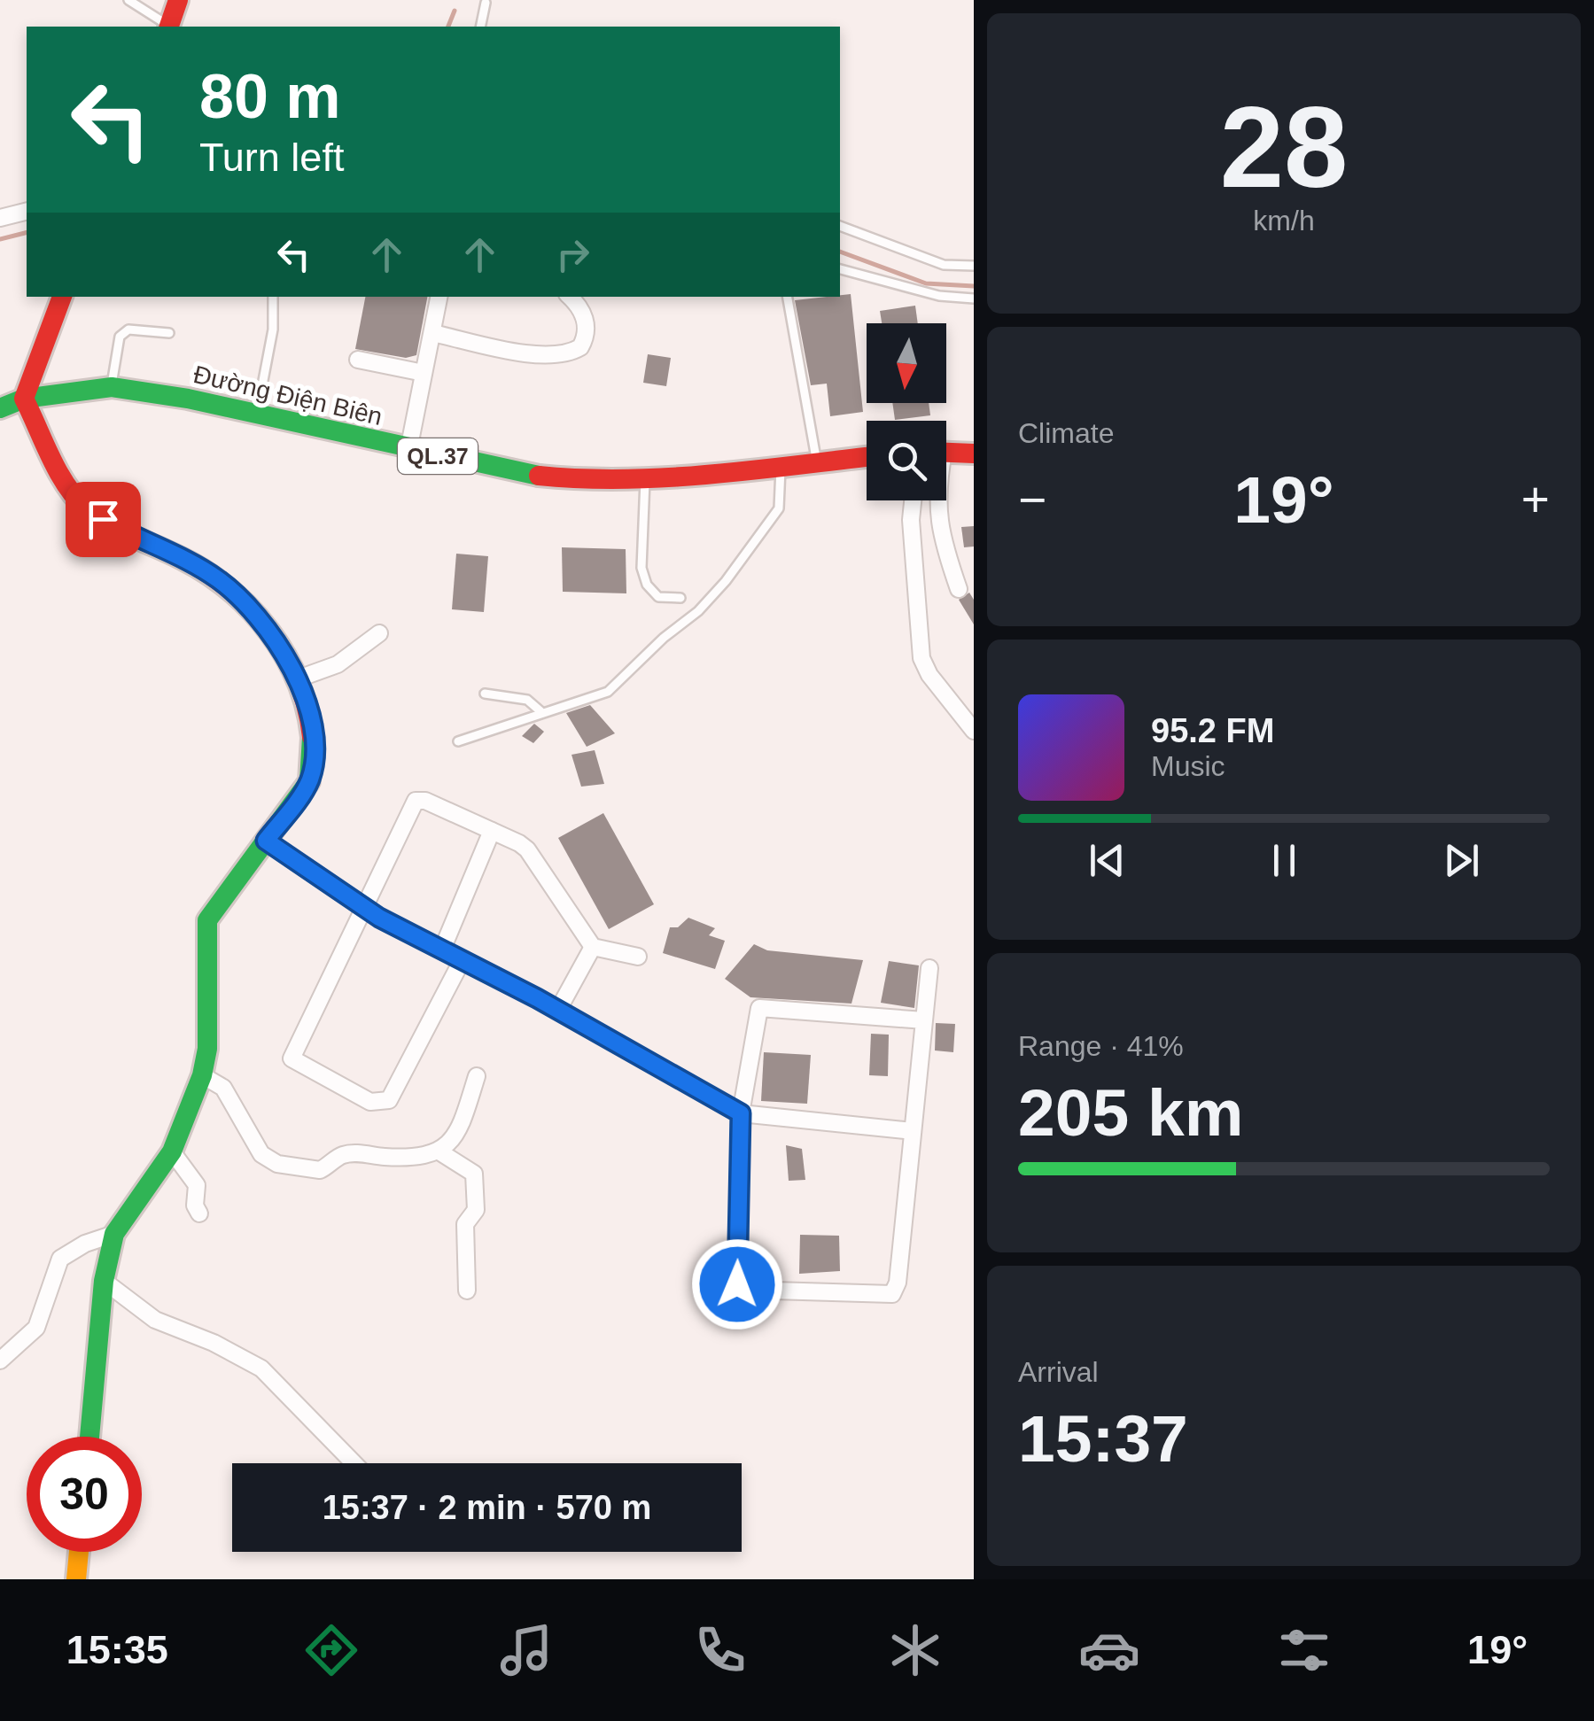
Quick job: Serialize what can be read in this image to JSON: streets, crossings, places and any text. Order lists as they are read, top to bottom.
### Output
{
  "streets": {
    "street": ["Đường Điện Biên", "QL.37"]
  },
  "north": "bottom",
  "page": {
    "tile": [
      ["28", "km/h"],
      "Climate",
      ["Range · 41%", "205 km"],
      ["Arrival", "15:37"]
    ],
    "turn": ["80 m", "Turn left"],
    "heat": ["−", "19°", "+"],
    "song": ["95.2 FM", "Music"],
    "limit": "30",
    "trip": "15:37 · 2 min · 570 m",
    "tabs": ["15:35", "19°"]
  }
}
